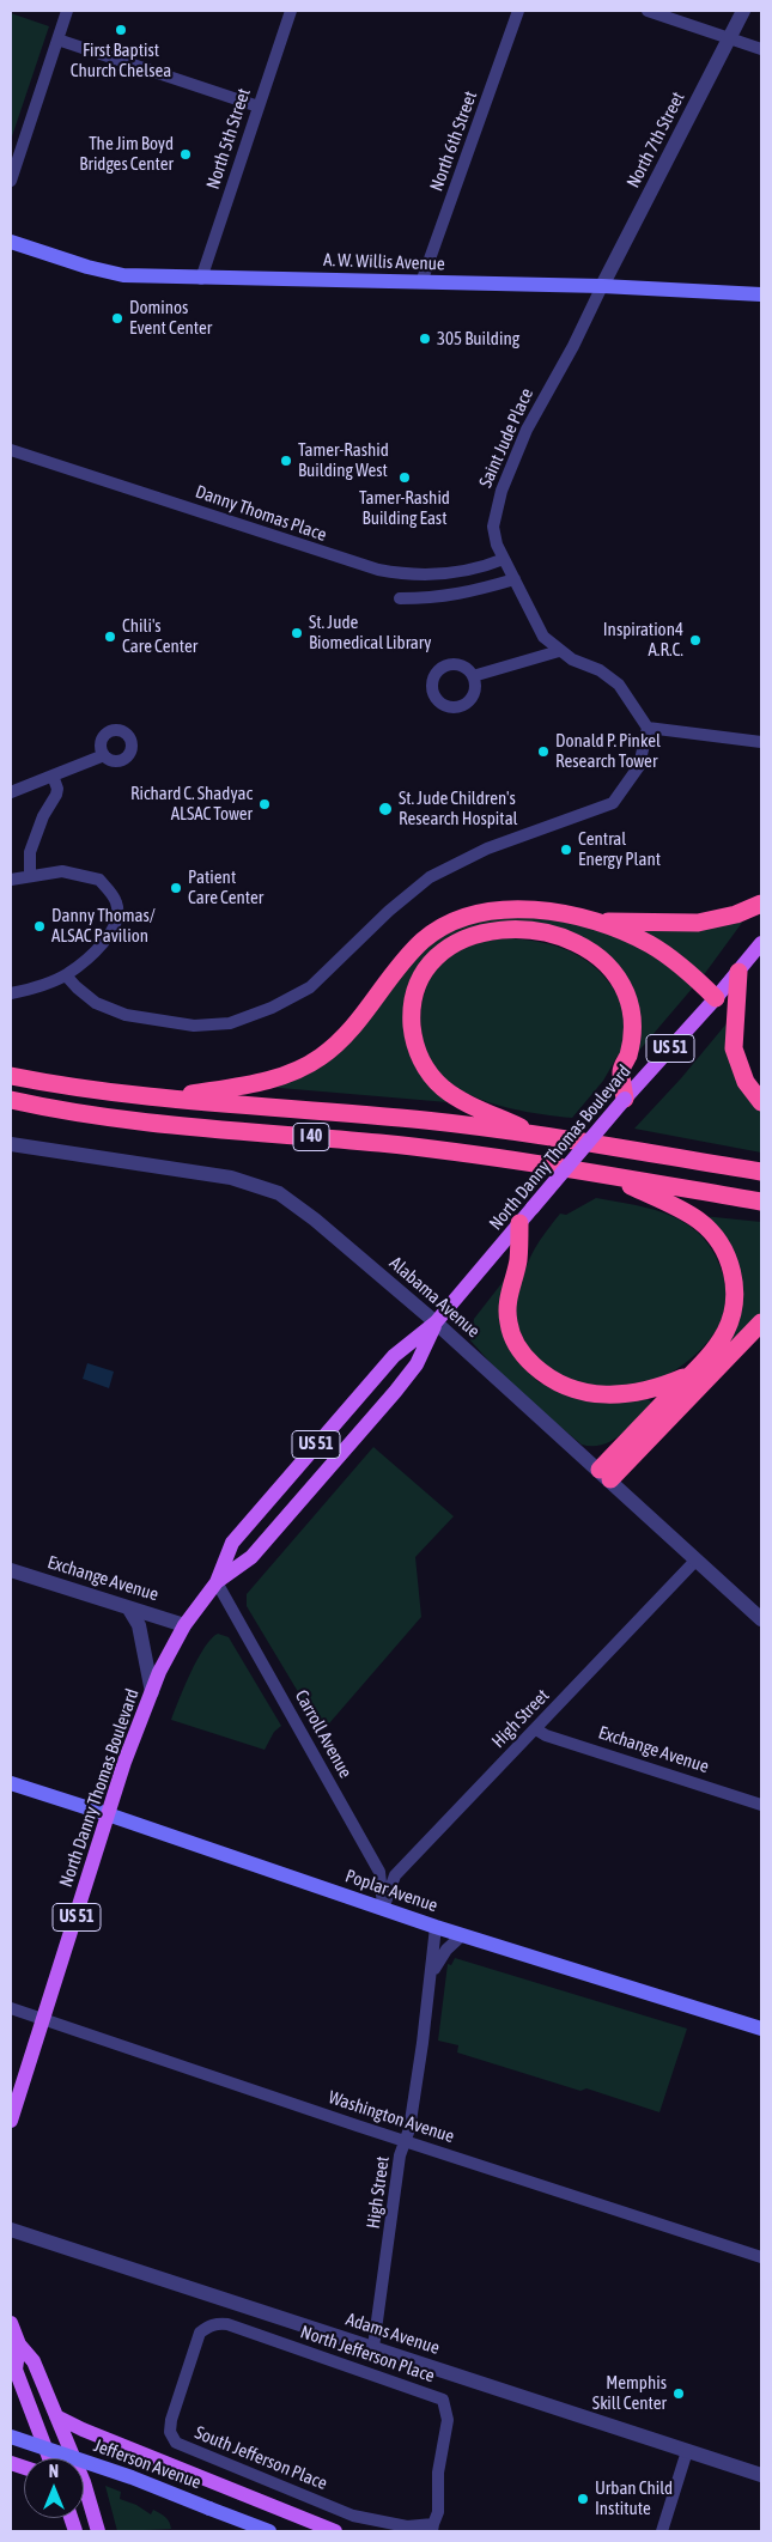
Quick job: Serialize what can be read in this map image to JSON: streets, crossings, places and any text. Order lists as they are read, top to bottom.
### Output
{
  "streets": {
    "highway": ["I 40"],
    "main road": [
      "A. W. Willis Avenue",
      "US 51",
      "North Danny Thomas Boulevard",
      "Poplar Avenue",
      "Jefferson Avenue"
    ],
    "street": [
      "North 5th Street",
      "North 7th Street",
      "North 6th Street",
      "Saint Jude Place",
      "Danny Thomas Place",
      "Alabama Avenue",
      "Exchange Avenue",
      "High Street",
      "Carroll Avenue",
      "Washington Avenue",
      "Adams Avenue",
      "North Jefferson Place",
      "South Jefferson Place"
    ]
  },
  "crossings": [
    ["North 5th Street", "A. W. Willis Avenue"],
    ["North 7th Street", "A. W. Willis Avenue"],
    ["North 7th Street", "Saint Jude Place"],
    ["North 6th Street", "A. W. Willis Avenue"],
    ["A. W. Willis Avenue", "Saint Jude Place"],
    ["Saint Jude Place", "Danny Thomas Place"],
    ["North Danny Thomas Boulevard", "Alabama Avenue"],
    ["North Danny Thomas Boulevard", "Exchange Avenue"],
    ["North Danny Thomas Boulevard", "Carroll Avenue"],
    ["North Danny Thomas Boulevard", "Poplar Avenue"],
    ["North Danny Thomas Boulevard", "Washington Avenue"],
    ["Alabama Avenue", "High Street"],
    ["Exchange Avenue", "High Street"],
    ["High Street", "Carroll Avenue"],
    ["High Street", "Poplar Avenue"],
    ["High Street", "Washington Avenue"],
    ["High Street", "Adams Avenue"],
    ["Carroll Avenue", "Poplar Avenue"],
    ["North Jefferson Place", "South Jefferson Place"]
  ],
  "places": [
    "First Baptist Church Chelsea",
    "The Jim Boyd Bridges Center",
    "Dominos Event Center",
    "305 Building",
    "Tamer-Rashid Building West",
    "Tamer-Rashid Building East",
    "St. Jude Biomedical Library",
    "Chili's Care Center",
    "Inspiration4 A.R.C.",
    "Donald P. Pinkel Research Tower",
    "Richard C. Shadyac ALSAC Tower",
    "St. Jude Children's Research Hospital",
    "Central Energy Plant",
    "Patient Care Center",
    "Danny Thomas/ ALSAC Pavilion",
    "Memphis Skill Center",
    "Urban Child Institute"
  ],
  "north": "top"
}
